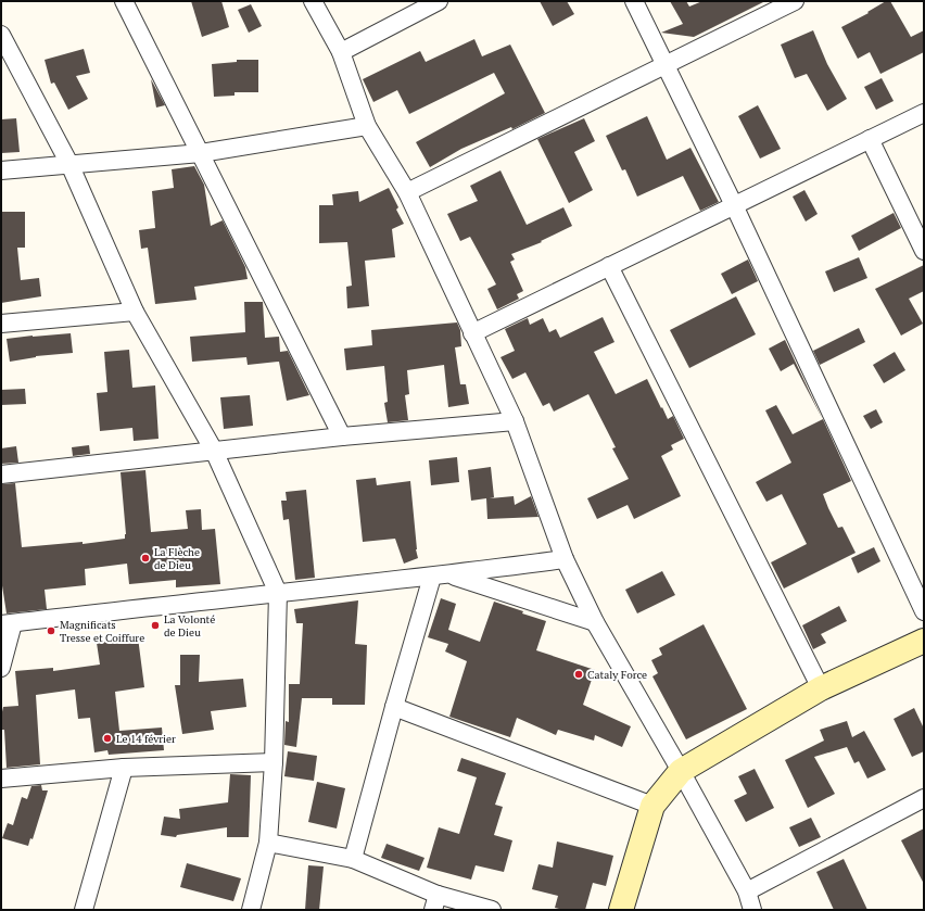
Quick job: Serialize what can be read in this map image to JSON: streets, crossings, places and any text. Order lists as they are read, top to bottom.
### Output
{
  "places": [
    "La Flèche de Dieu",
    "La Volonté de Dieu",
    "Magnificats Tresse et Coiffure",
    "Cataly Force",
    "Le 14 février"
  ]
}
